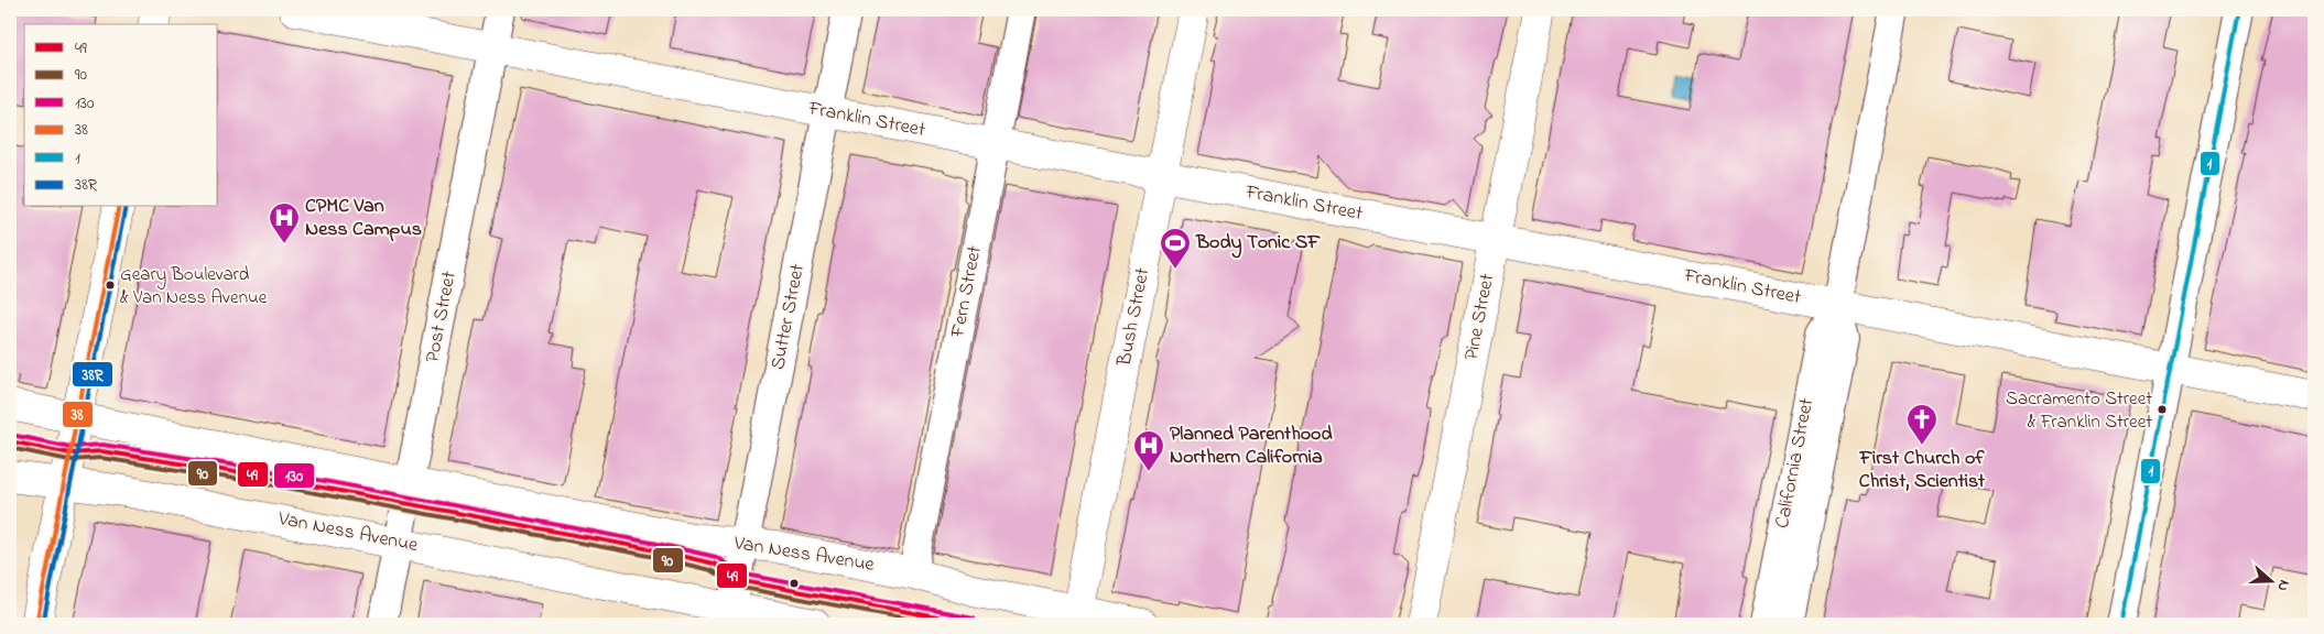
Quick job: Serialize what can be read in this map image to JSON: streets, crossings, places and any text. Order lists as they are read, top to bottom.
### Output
{
  "streets": {
    "main road": [
      "Franklin Street",
      "Bush Street",
      "Pine Street",
      "Van Ness Avenue"
    ],
    "street": [
      "Fern Street",
      "Post Street",
      "Sutter Street",
      "California Street"
    ]
  },
  "crossings": [
    ["Franklin Street", "Fern Street"],
    ["Franklin Street", "Post Street"],
    ["Franklin Street", "Sutter Street"],
    ["Franklin Street", "Bush Street"],
    ["Franklin Street", "Pine Street"],
    ["Franklin Street", "California Street"],
    ["Fern Street", "Van Ness Avenue"],
    ["Post Street", "Van Ness Avenue"],
    ["Sutter Street", "Van Ness Avenue"],
    ["Bush Street", "Van Ness Avenue"]
  ],
  "places": {
    "hospital": ["CPMC Van Ness Campus", "Planned Parenthood Northern California"],
    "sports": ["Body Tonic SF"],
    "other": ["Geary Boulevard & Van Ness Avenue", "Sacramento Street & Franklin Street"],
    "church": ["First Church of Christ, Scientist"]
  },
  "lines": [
    "transit line 1",
    "transit line 38",
    "transit line 38R",
    "transit line 130",
    "transit line 49",
    "transit line 90"
  ],
  "legend": [
    "49",
    "90",
    "130",
    "38",
    "1",
    "38R"
  ],
  "north": "right"
}
